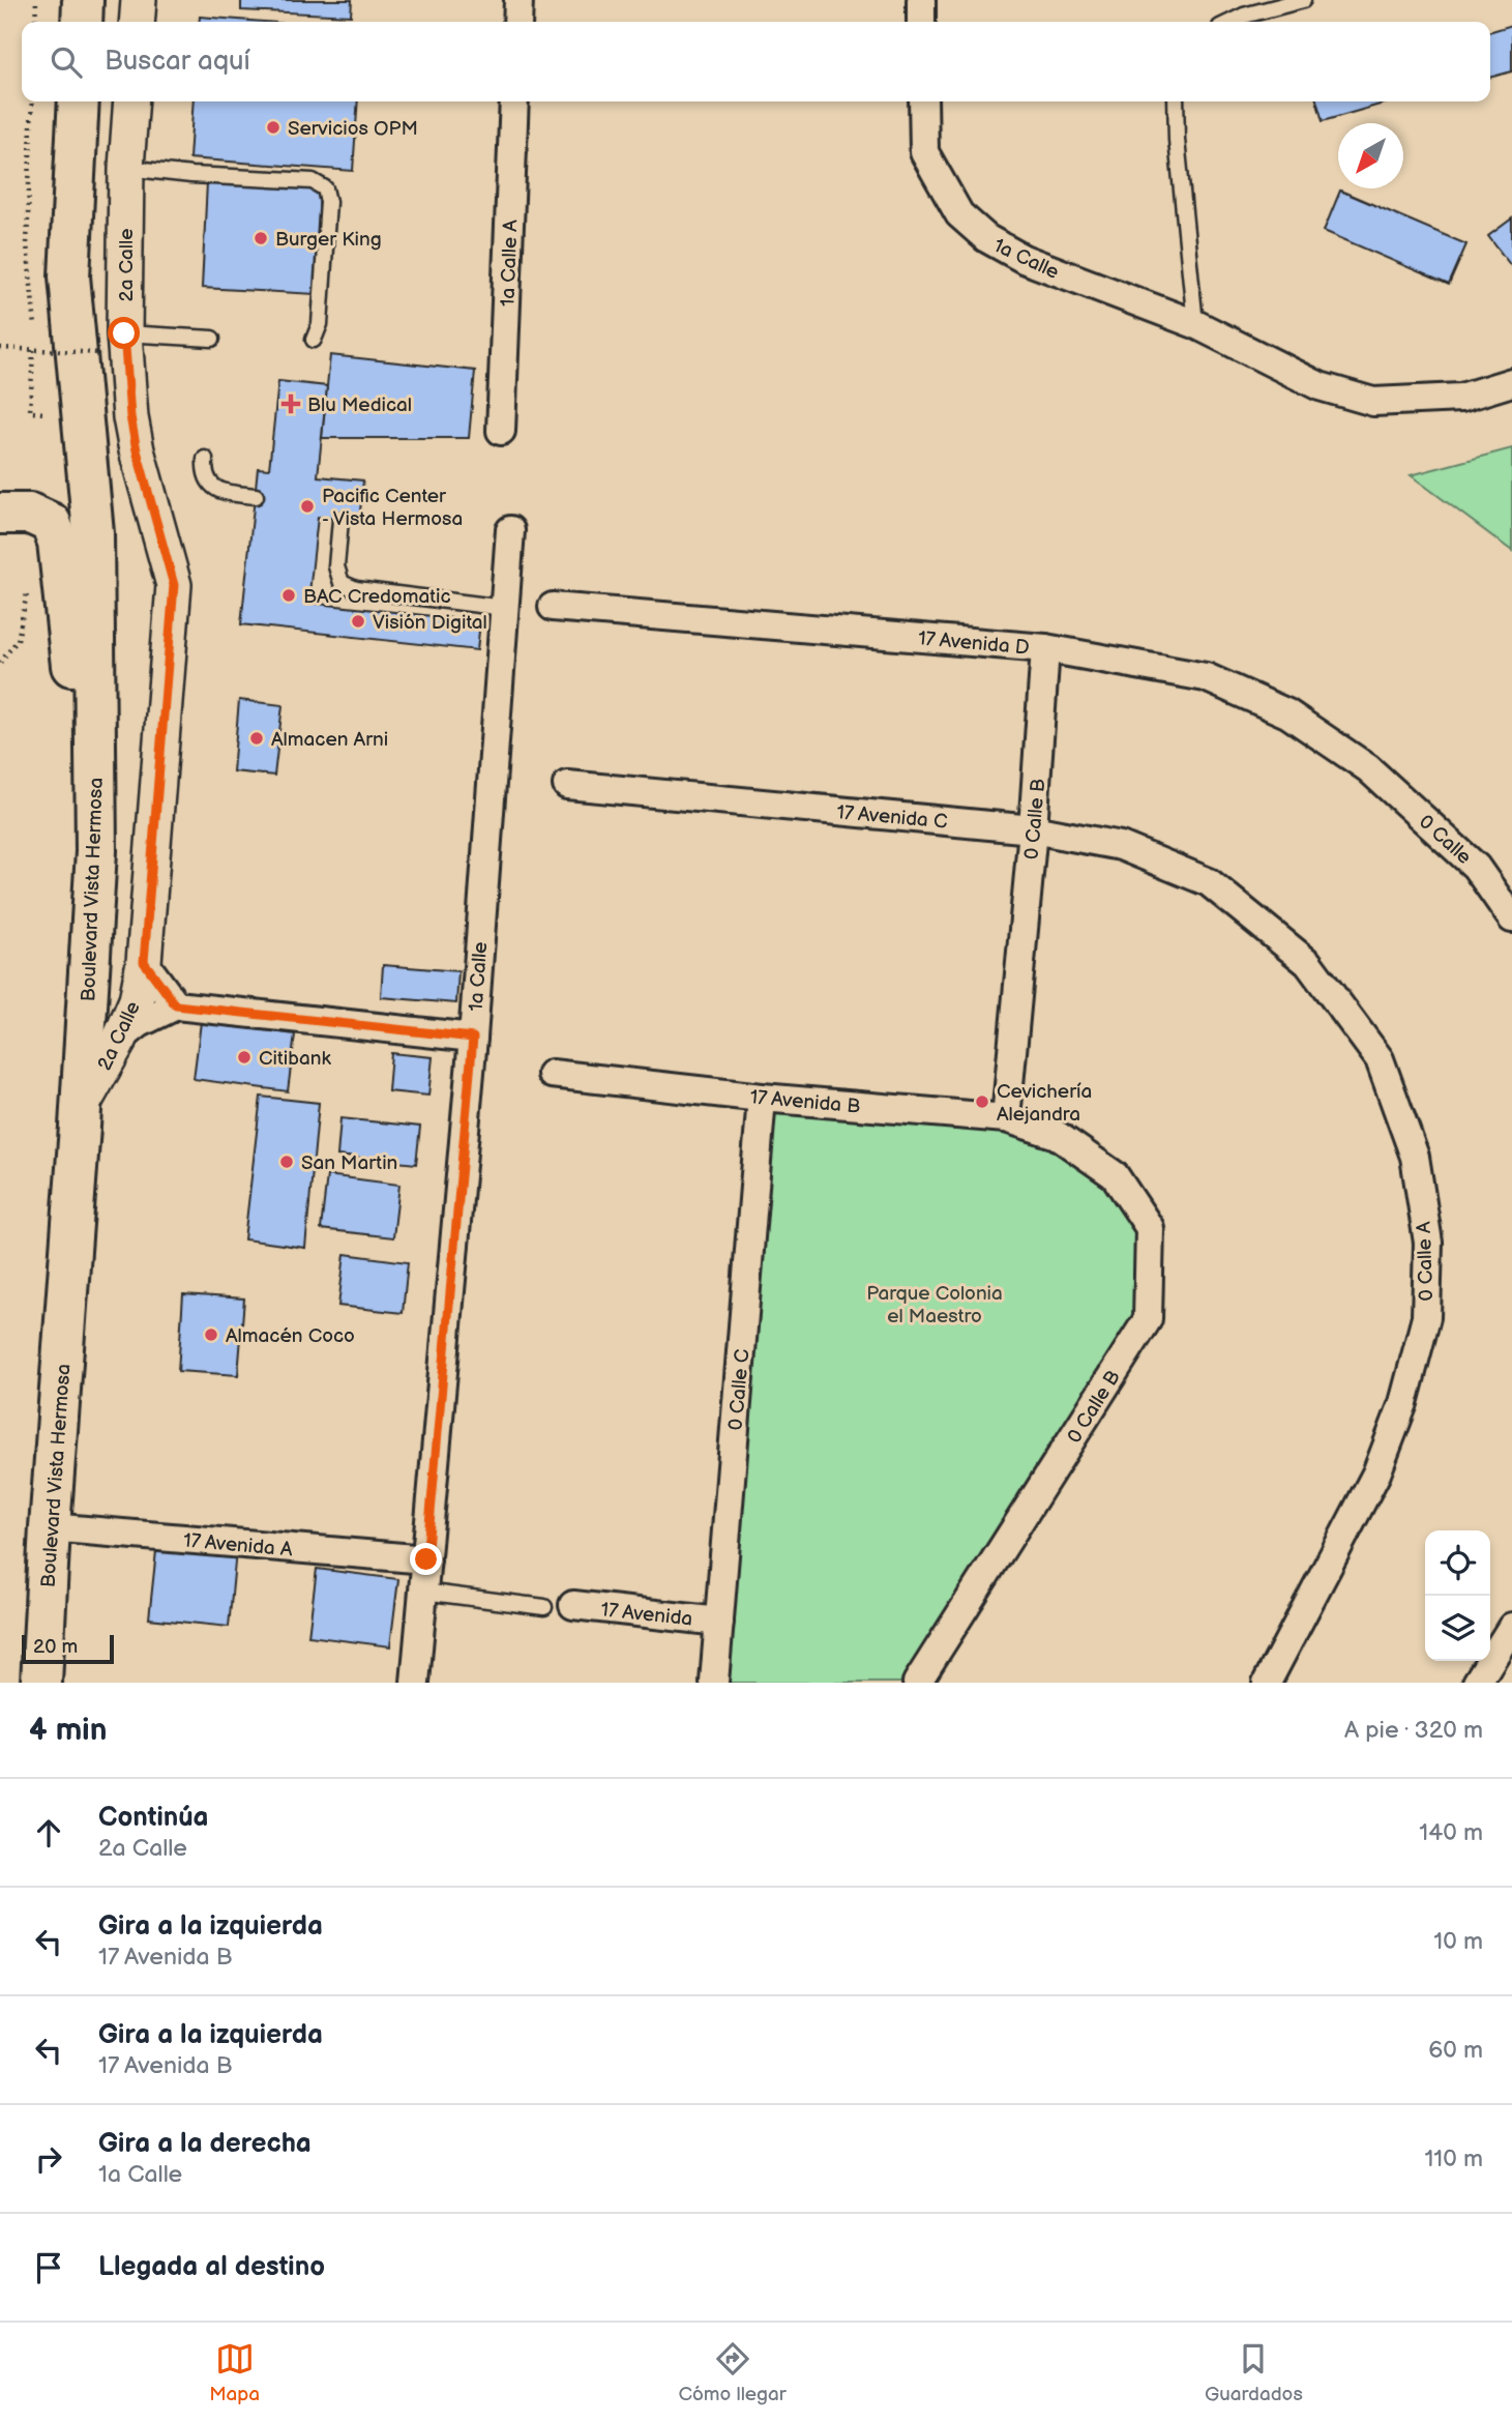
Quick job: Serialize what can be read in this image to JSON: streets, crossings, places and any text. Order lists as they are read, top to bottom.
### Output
{
  "streets": {
    "main road": ["Boulevard Vista Hermosa"],
    "street": [
      "1a Calle",
      "1a Calle A",
      "2a Calle",
      "17 Avenida D",
      "17 Avenida C",
      "0 Calle B",
      "0 Calle",
      "17 Avenida B",
      "0 Calle A",
      "0 Calle C",
      "17 Avenida A",
      "17 Avenida"
    ]
  },
  "crossings": [
    ["1a Calle", "17 Avenida A"],
    ["2a Calle", "Boulevard Vista Hermosa"],
    ["17 Avenida D", "0 Calle B"],
    ["17 Avenida D", "0 Calle"],
    ["17 Avenida C", "0 Calle B"],
    ["17 Avenida C", "0 Calle A"],
    ["0 Calle B", "17 Avenida B"],
    ["Boulevard Vista Hermosa", "17 Avenida A"],
    ["17 Avenida B", "0 Calle C"],
    ["0 Calle C", "17 Avenida"]
  ],
  "parks": ["Parque Colonia el Maestro"],
  "places": {
    "other": [
      "Servicios OPM",
      "Burger King",
      "Pacific Center - Vista Hermosa",
      "BAC Credomatic",
      "Visión Digital",
      "Almacen Arni",
      "Citibank",
      "Cevichería Alejandra",
      "San Martin",
      "Almacén Coco"
    ],
    "health": ["Blu Medical"]
  },
  "scale_bar": "20 m",
  "north": "bottom left",
  "page": {
    "search": "Buscar aquí",
    "scale": "20 m",
    "heading": ["4 min", "A pie · 320 m"],
    "list": [
      ["Continúa", "2a Calle", "140 m"],
      ["Gira a la izquierda", "17 Avenida B", "10 m"],
      ["Gira a la izquierda", "17 Avenida B", "60 m"],
      ["Gira a la derecha", "1a Calle", "110 m"],
      "Llegada al destino"
    ],
    "nav": ["Mapa", "Cómo llegar", "Guardados"]
  }
}
